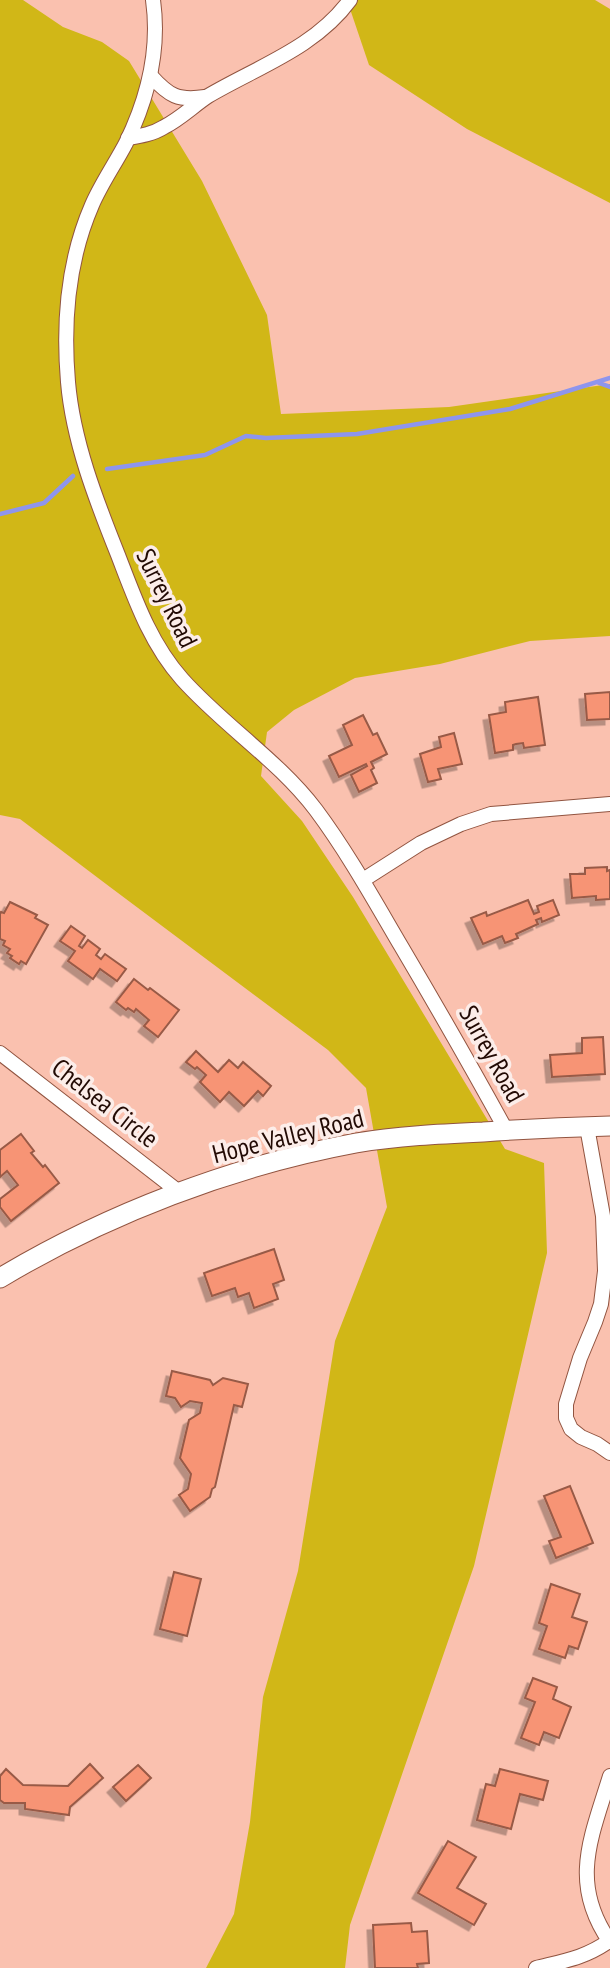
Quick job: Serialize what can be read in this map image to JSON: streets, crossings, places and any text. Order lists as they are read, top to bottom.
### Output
{
  "streets": {
    "main road": ["Hope Valley Road"],
    "street": ["Surrey Road", "Chelsea Circle"]
  },
  "crossings": [
    ["Surrey Road", "Hope Valley Road"],
    ["Chelsea Circle", "Hope Valley Road"]
  ]
}
